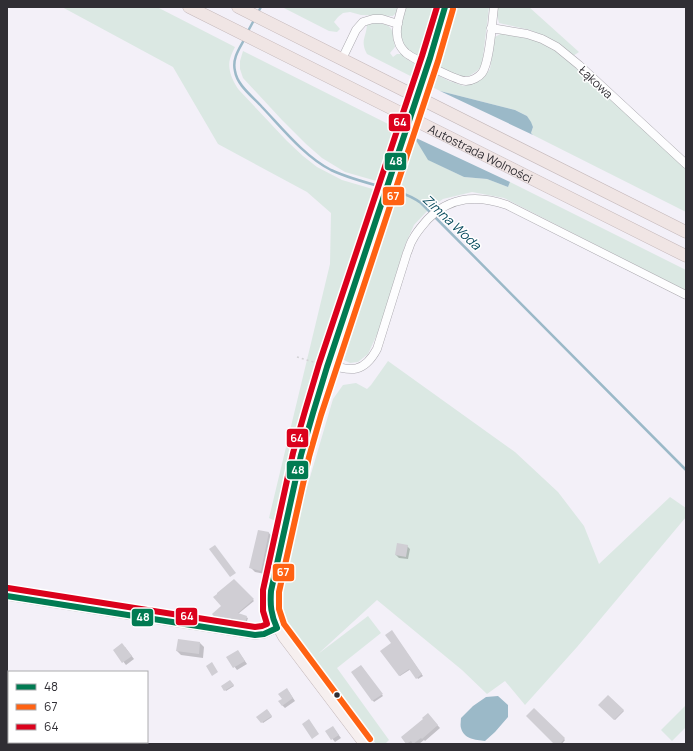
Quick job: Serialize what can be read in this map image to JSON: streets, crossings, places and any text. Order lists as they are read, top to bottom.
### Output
{
  "streets": {
    "highway": ["Autostrada Wolności"],
    "street": ["Łąkowa"]
  },
  "water": ["Zimna Woda"],
  "lines": ["transit line 48", "transit line 64", "transit line 67"],
  "legend": ["48", "67", "64"]
}
